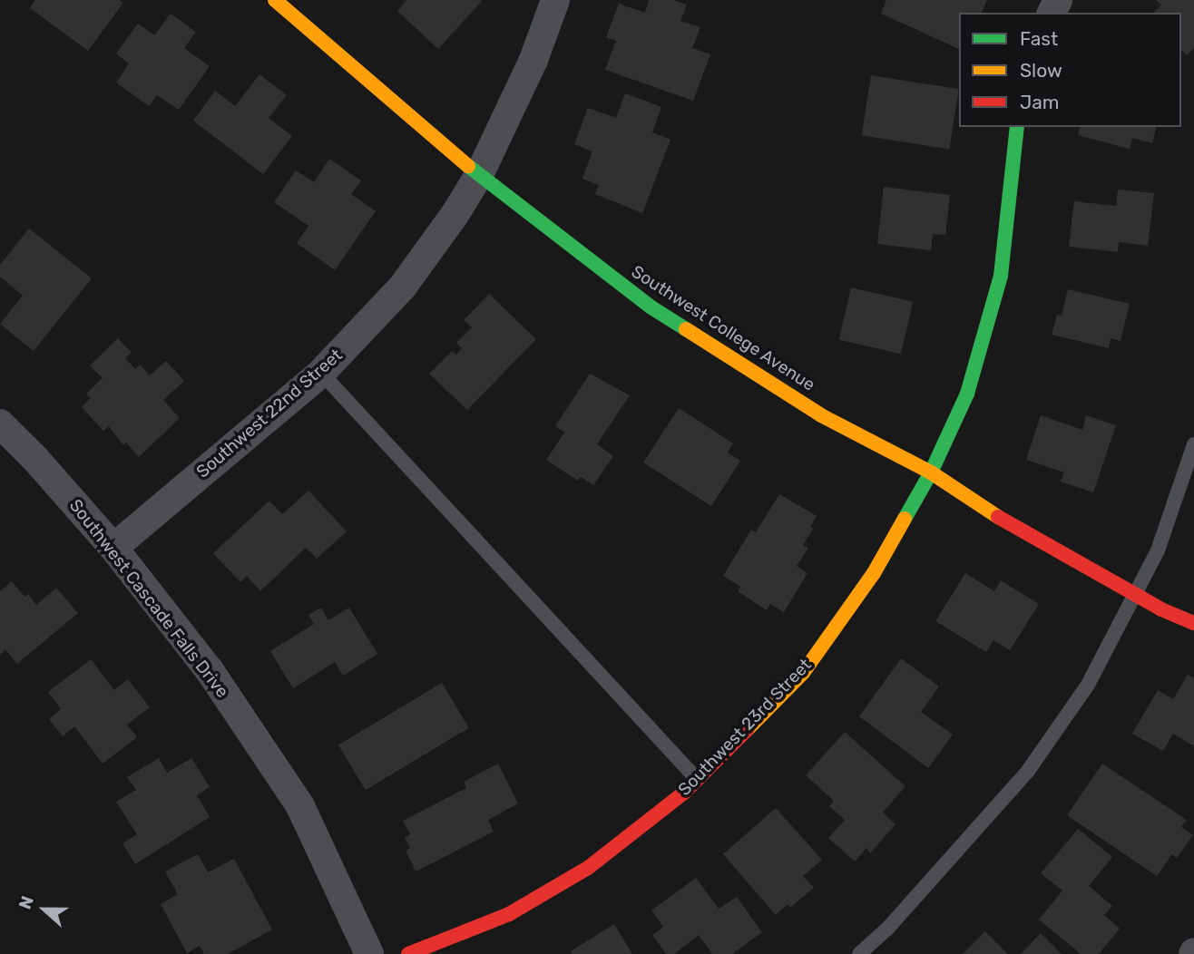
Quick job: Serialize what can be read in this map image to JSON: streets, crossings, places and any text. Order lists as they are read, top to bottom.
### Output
{
  "streets": {
    "street": [
      "Southwest College Avenue",
      "Southwest 22nd Street",
      "Southwest Cascade Falls Drive",
      "Southwest 23rd Street"
    ]
  },
  "crossings": [
    ["Southwest College Avenue", "Southwest 22nd Street"],
    ["Southwest College Avenue", "Southwest 23rd Street"],
    ["Southwest 22nd Street", "Southwest Cascade Falls Drive"]
  ],
  "legend": ["Fast", "Slow", "Jam"],
  "north": "left"
}
